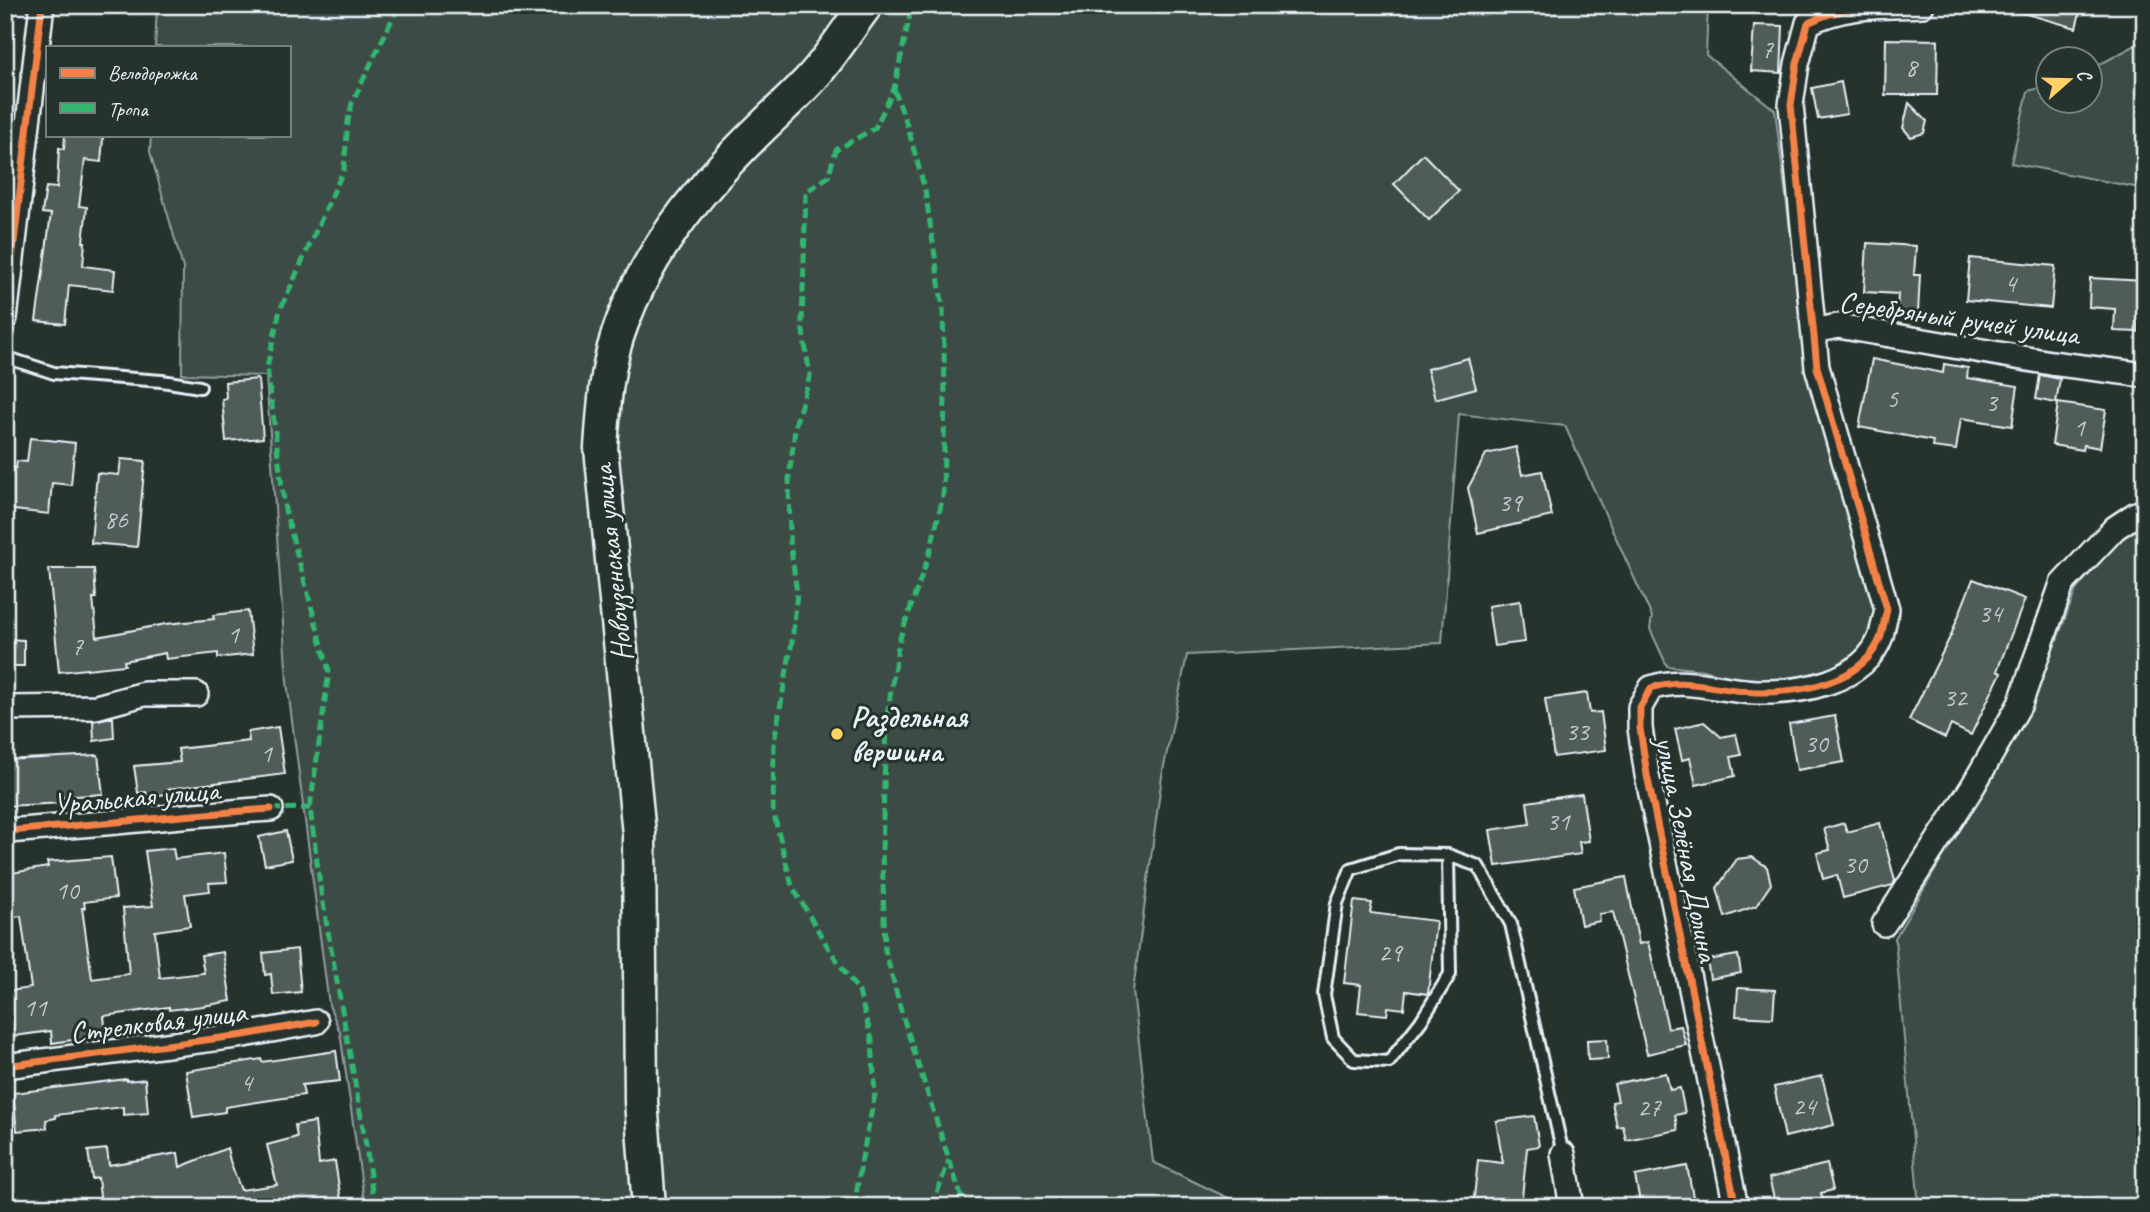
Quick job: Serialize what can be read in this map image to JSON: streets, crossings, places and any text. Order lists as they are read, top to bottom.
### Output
{
  "streets": {
    "main road": ["Новоузенская улица"],
    "street": [
      "Серебряный ручей улица",
      "Уральская улица",
      "улица Зелёная Долина",
      "Стрелковая улица"
    ]
  },
  "crossings": [
    ["Серебряный ручей улица", "улица Зелёная Долина"]
  ],
  "places": ["Раздельная вершина"],
  "house_numbers": [
    "7",
    "8",
    "4",
    "5",
    "3",
    "1",
    "39",
    "86",
    "34",
    "1",
    "7",
    "32",
    "33",
    "30",
    "1",
    "31",
    "30",
    "10",
    "29",
    "11",
    "4",
    "24",
    "27"
  ],
  "legend": ["Велодорожка", "Тропа"],
  "north": "right"
}
